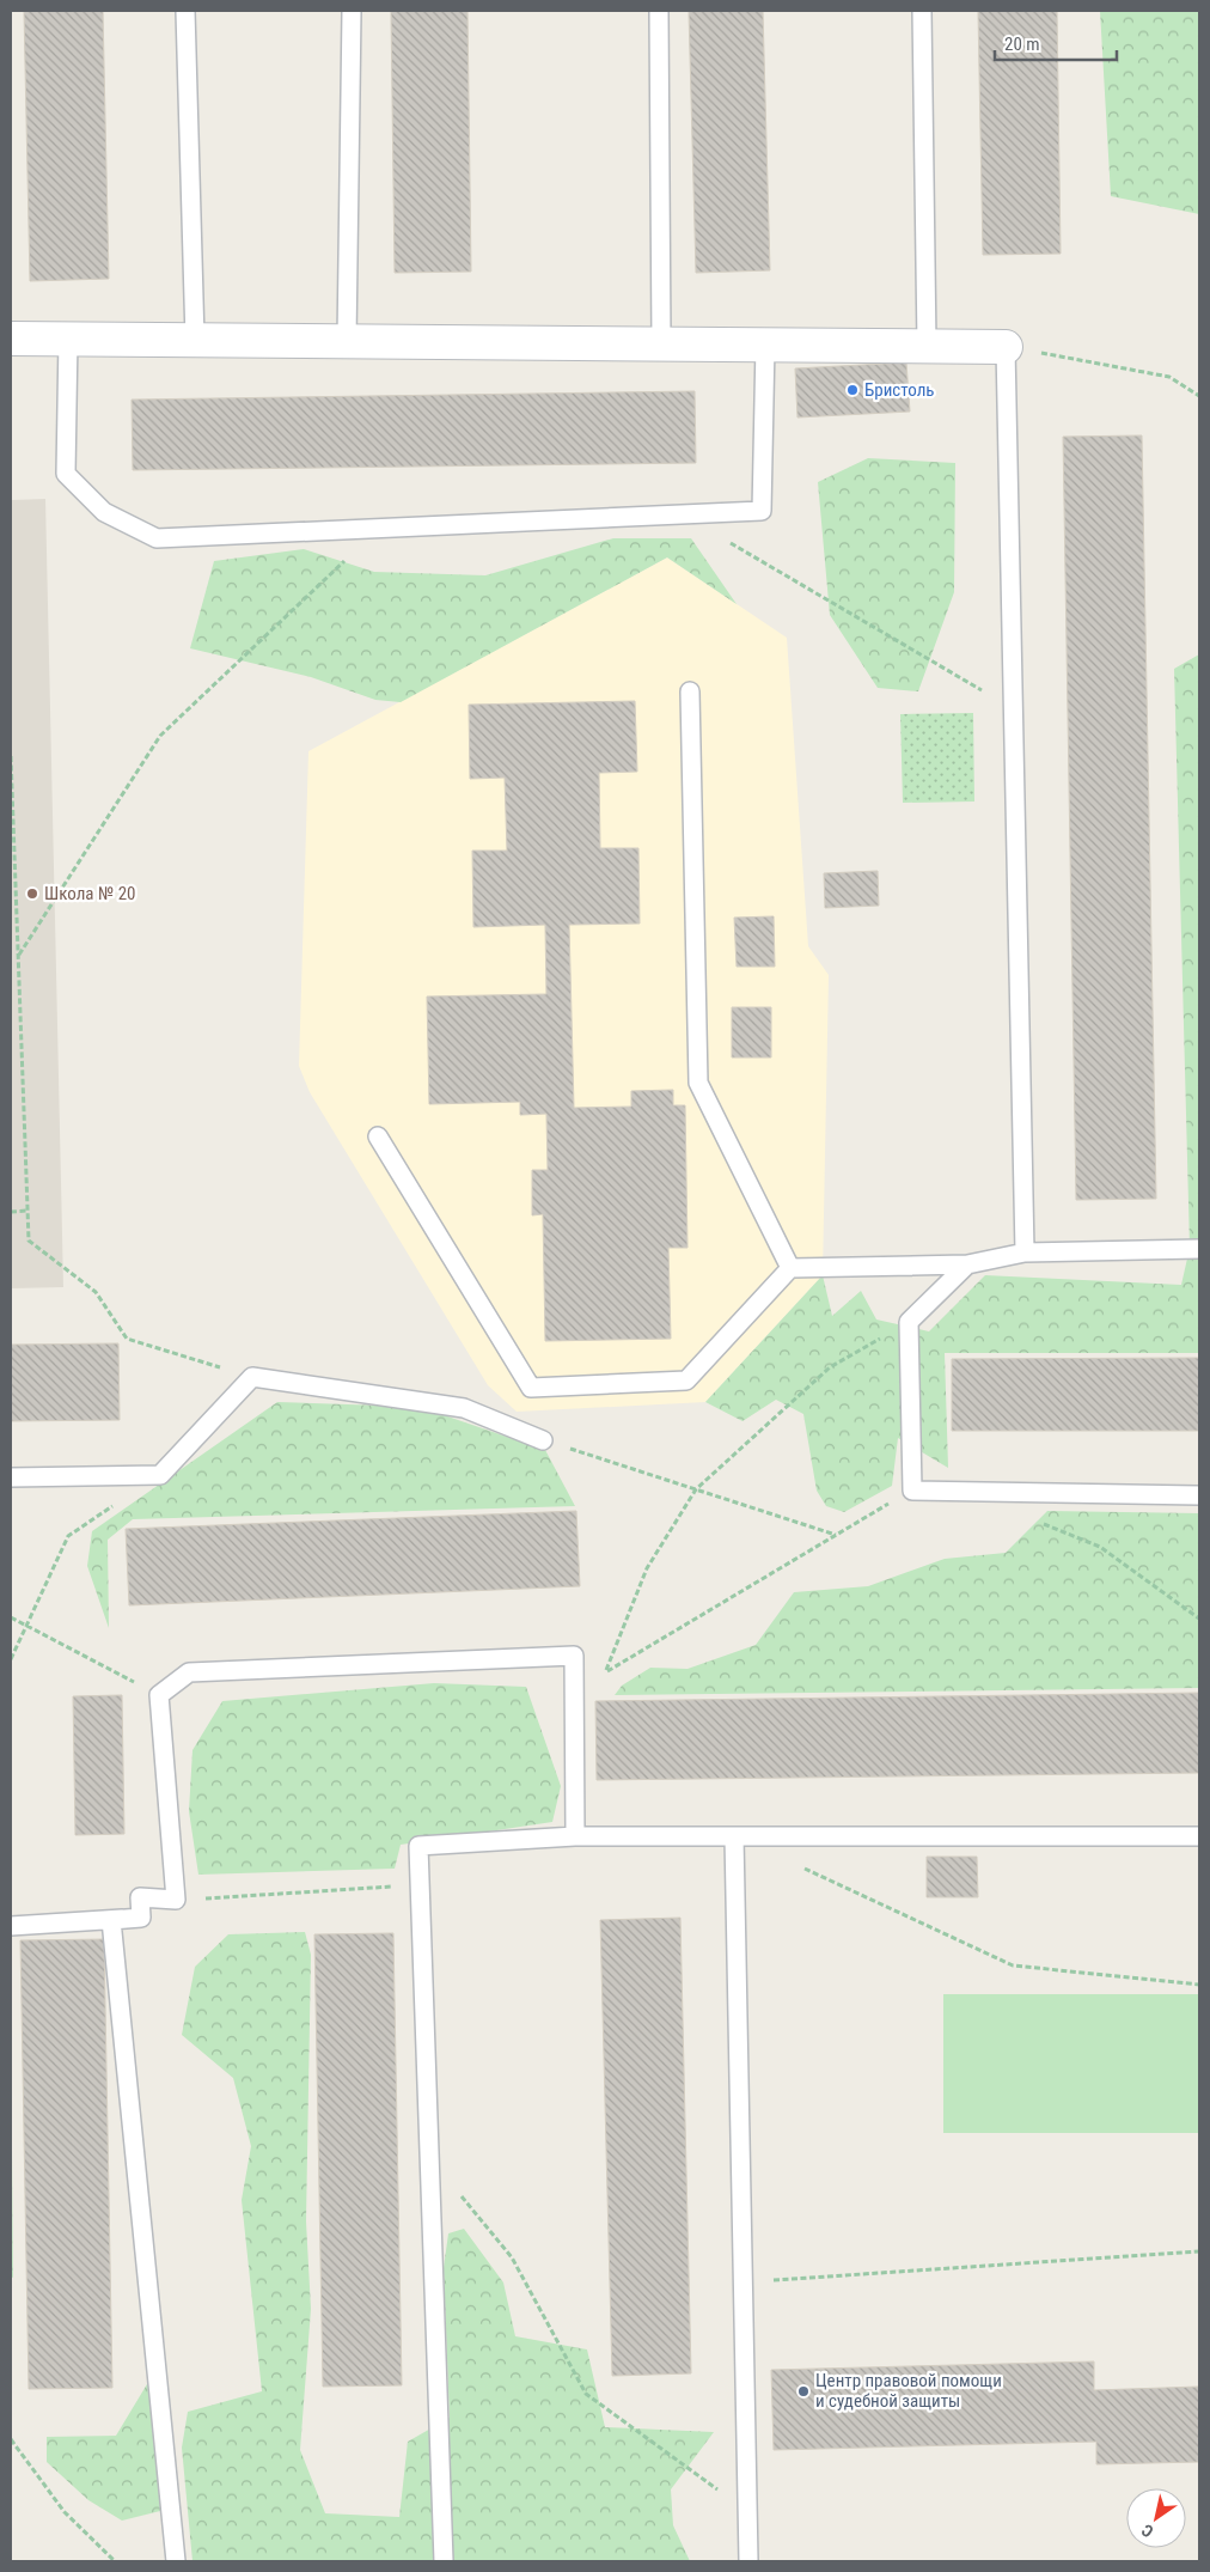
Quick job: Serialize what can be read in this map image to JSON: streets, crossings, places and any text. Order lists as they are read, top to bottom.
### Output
{
  "places": ["Бристоль", "Школа № 20", "Центр правовой помощи и судебной защиты"],
  "scale_bar": "20 m",
  "north": "bottom left"
}
